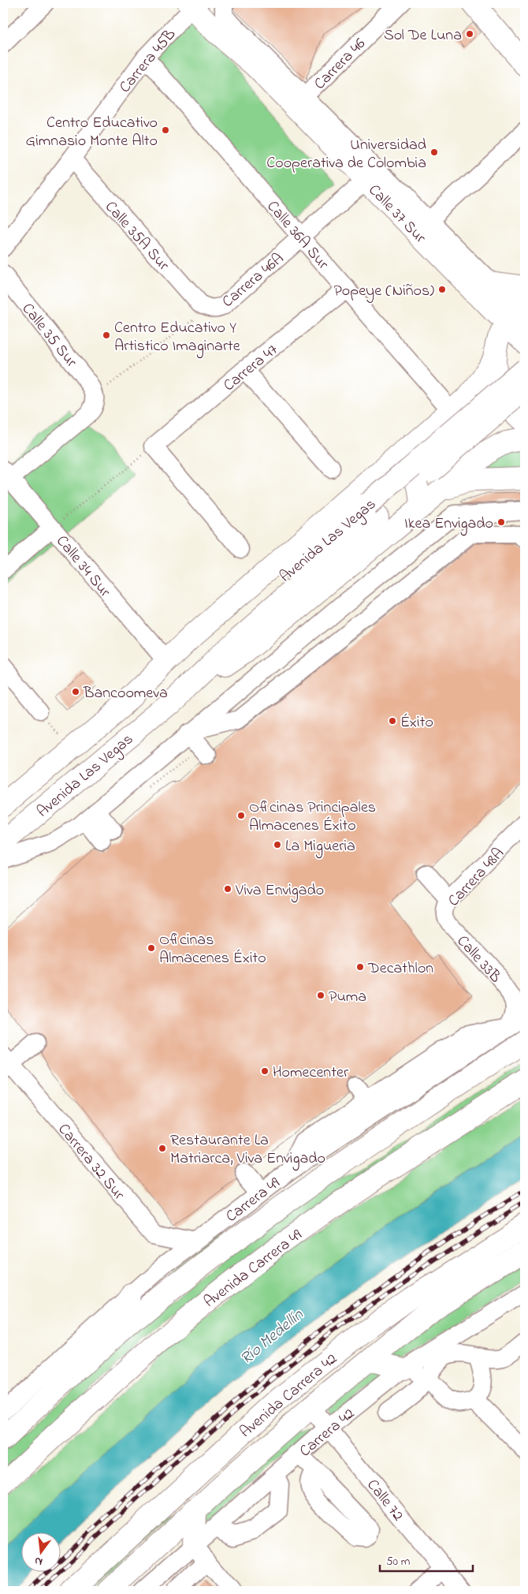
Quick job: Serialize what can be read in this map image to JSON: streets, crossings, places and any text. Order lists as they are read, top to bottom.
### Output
{
  "streets": {
    "main road": [
      "Calle 37 Sur",
      "Avenida Las Vegas",
      "Avenida Carrera 49",
      "Avenida Carrera 42"
    ],
    "street": [
      "Carrera 45B",
      "Carrera 46",
      "Calle 36A Sur",
      "Calle 35A Sur",
      "Carrera 46A",
      "Calle 35 Sur",
      "Carrera 47",
      "Calle 34 Sur",
      "Carrera 48A",
      "Calle 33B",
      "Carrera 32 Sur",
      "Carrera 49",
      "Carrera 42",
      "Calle 72"
    ]
  },
  "crossings": [
    ["Carrera 45B", "Calle 37 Sur"],
    ["Carrera 45B", "Calle 36A Sur"],
    ["Carrera 45B", "Calle 35A Sur"],
    ["Carrera 46", "Calle 37 Sur"],
    ["Calle 37 Sur", "Carrera 46A"],
    ["Calle 36A Sur", "Carrera 46A"],
    ["Calle 36A Sur", "Carrera 47"],
    ["Calle 36A Sur", "Avenida Las Vegas"],
    ["Calle 35A Sur", "Carrera 46A"],
    ["Avenida Las Vegas", "Calle 34 Sur"],
    ["Carrera 48A", "Calle 33B"],
    ["Calle 33B", "Carrera 49"],
    ["Carrera 32 Sur", "Carrera 49"],
    ["Avenida Carrera 42", "Calle 72"],
    ["Carrera 42", "Calle 72"]
  ],
  "water": ["Río Medellín"],
  "places": [
    "Sol De Luna",
    "Centro Educativo Gimnasio Monte Alto",
    "Universidad Cooperativa de Colombia",
    "Popeye (Niños)",
    "Centro Educativo Y Artistico Imaginarte",
    "Ikea Envigado",
    "Bancoomeva",
    "Éxito",
    "Oficinas Principales Almacenes Éxito",
    "La Migueria",
    "Viva Envigado",
    "Oficinas Almacenes Éxito",
    "Decathlon",
    "Puma",
    "Homecenter",
    "Restaurante La Matriarca, Viva Envigado"
  ],
  "scale_bar": "50 m",
  "north": "bottom"
}
